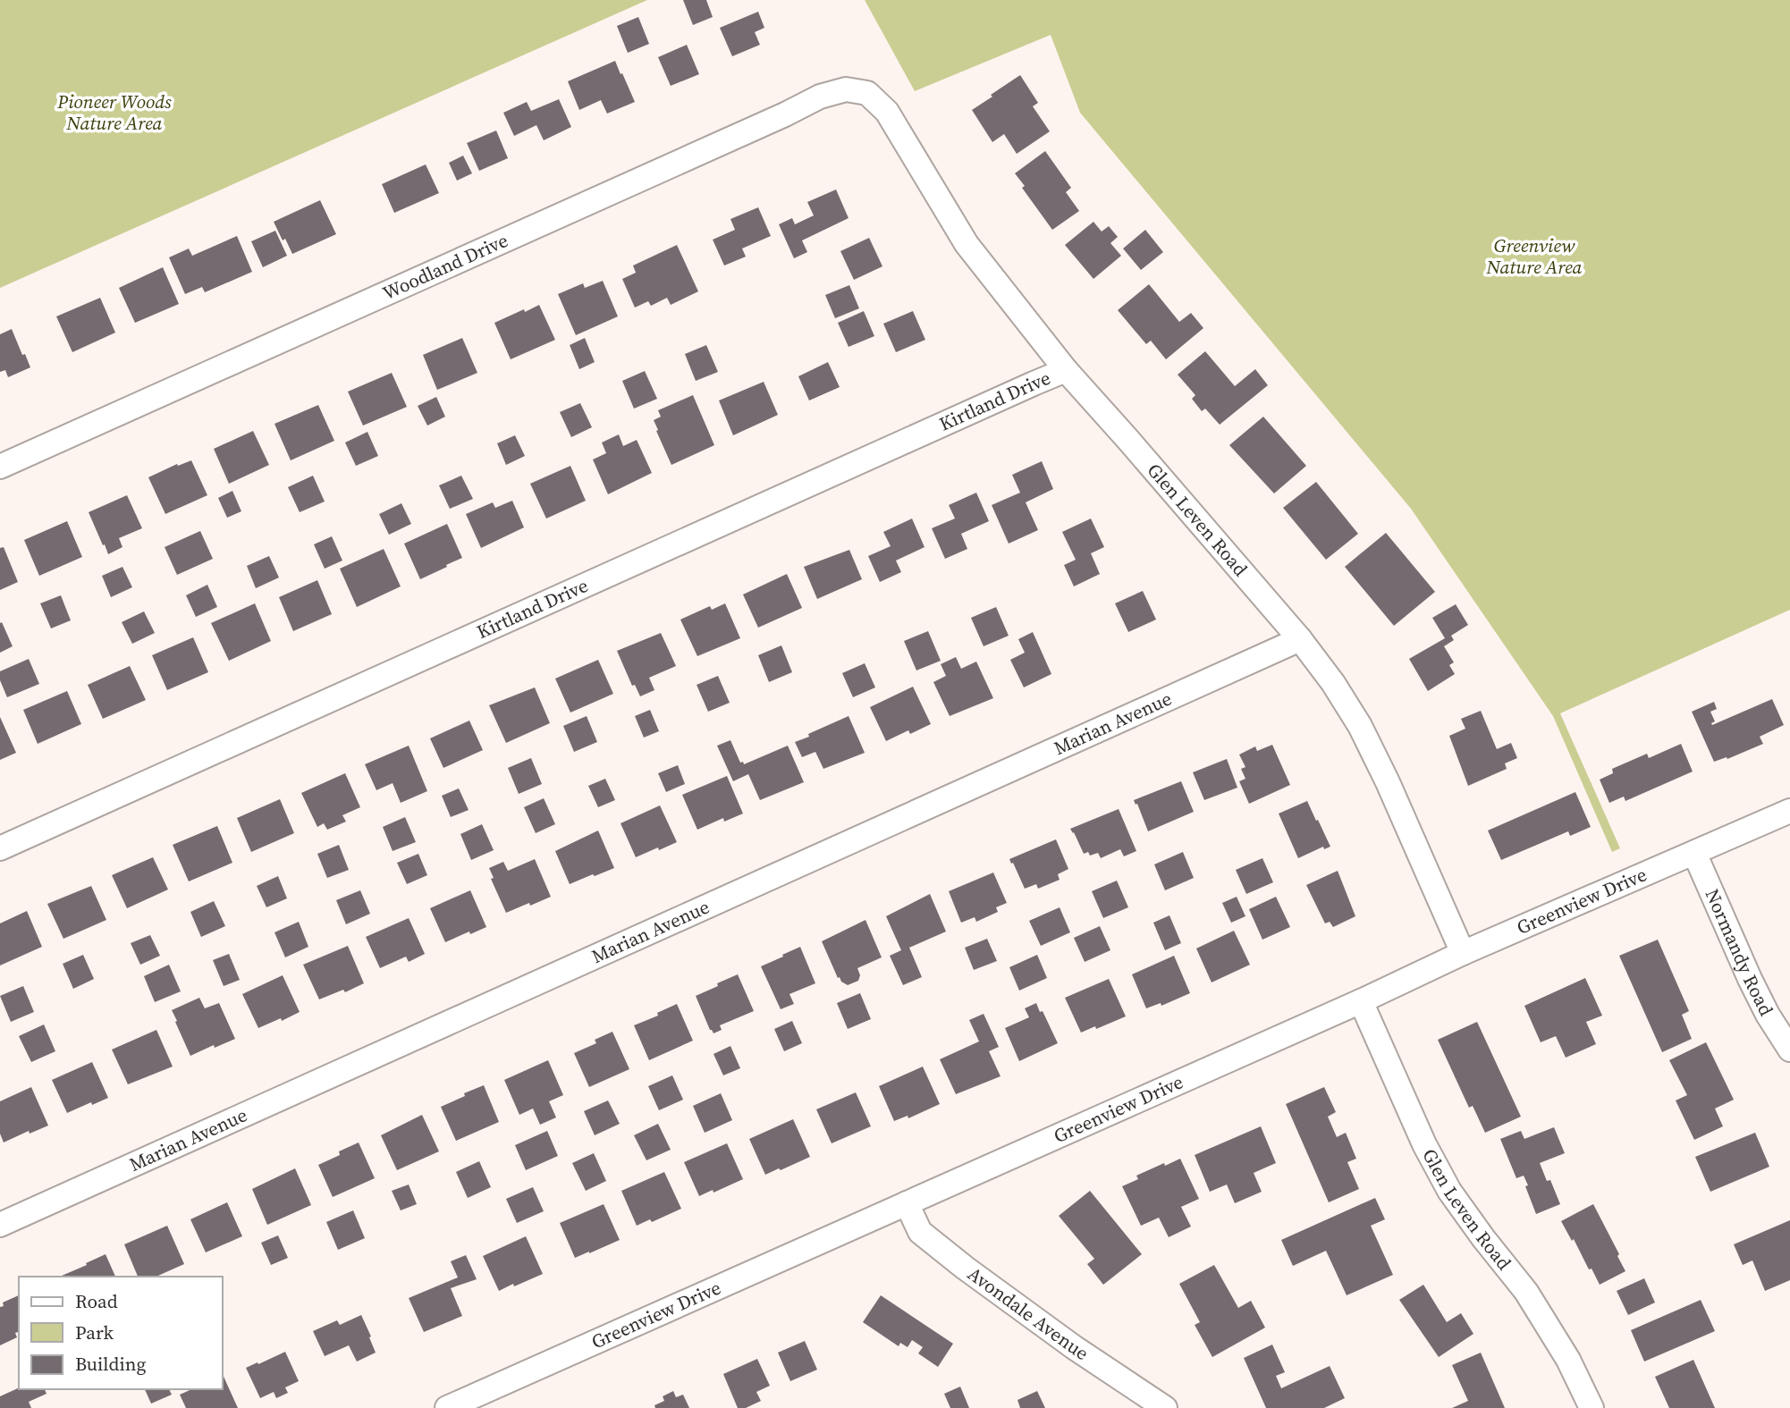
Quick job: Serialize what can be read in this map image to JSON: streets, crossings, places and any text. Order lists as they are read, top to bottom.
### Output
{
  "streets": {
    "street": [
      "Woodland Drive",
      "Kirtland Drive",
      "Glen Leven Road",
      "Marian Avenue",
      "Greenview Drive",
      "Normandy Road",
      "Avondale Avenue"
    ]
  },
  "crossings": [
    ["Woodland Drive", "Glen Leven Road"],
    ["Kirtland Drive", "Glen Leven Road"],
    ["Glen Leven Road", "Marian Avenue"],
    ["Glen Leven Road", "Greenview Drive"],
    ["Greenview Drive", "Normandy Road"],
    ["Greenview Drive", "Avondale Avenue"]
  ],
  "parks": ["Pioneer Woods Nature Area", "Greenview Nature Area"],
  "legend": ["Road", "Park", "Building"]
}
